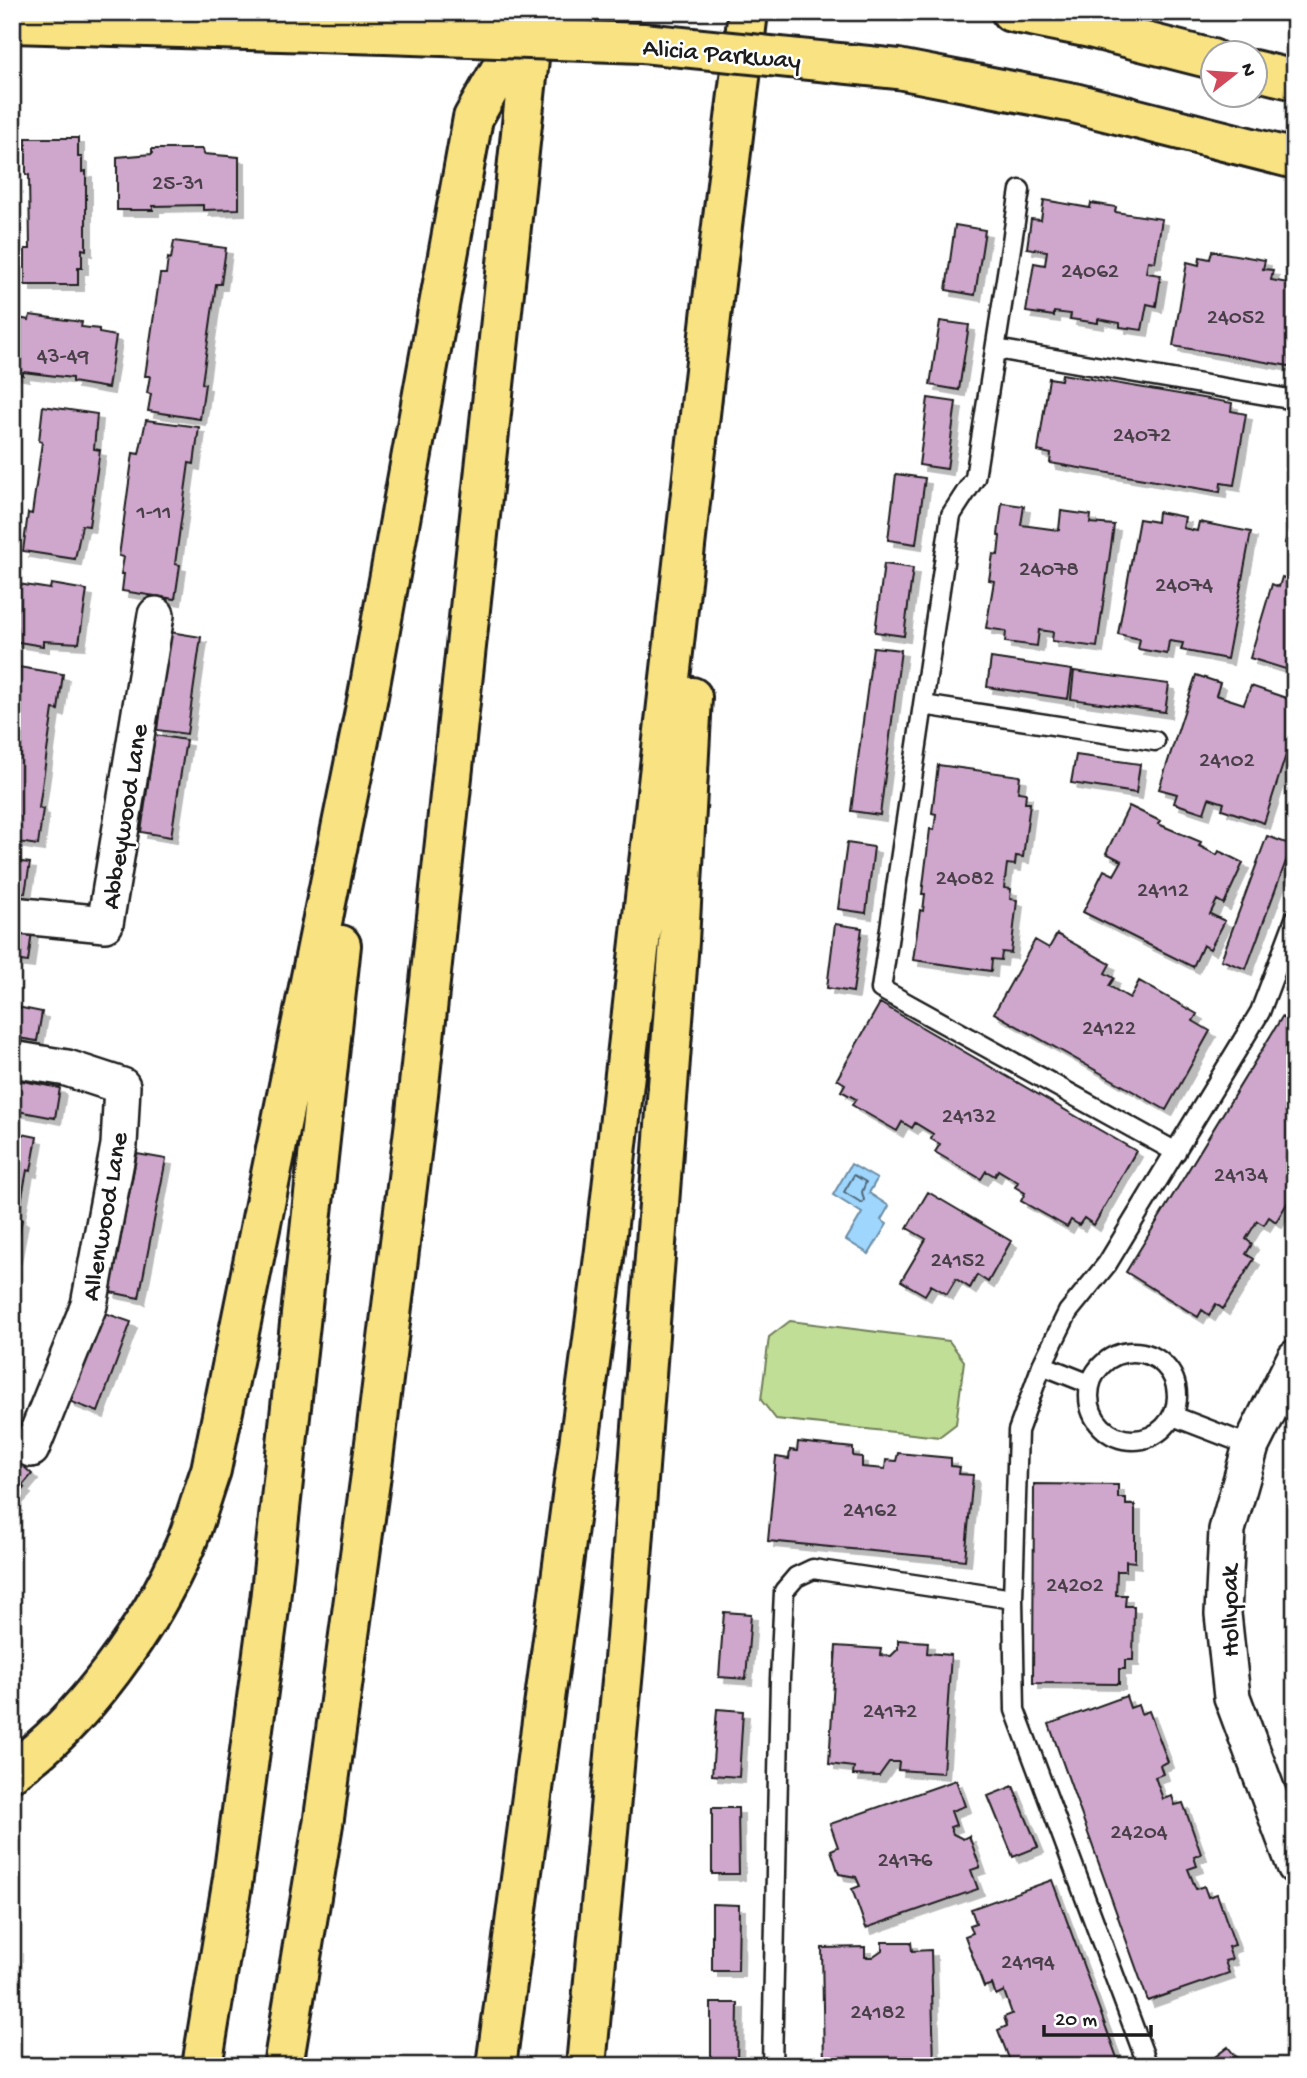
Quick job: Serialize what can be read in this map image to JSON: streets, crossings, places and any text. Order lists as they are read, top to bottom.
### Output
{
  "streets": {
    "main road": ["Alicia Parkway"],
    "street": ["Abbeywood Lane", "Allenwood Lane", "Hollyoak"]
  },
  "house_numbers": [
    "25-31",
    "24062",
    "24052",
    "43-49",
    "24072",
    "1-11",
    "24078",
    "24074",
    "24102",
    "24082",
    "24112",
    "24122",
    "24132",
    "24134",
    "24152",
    "24162",
    "24202",
    "24172",
    "24204",
    "24176",
    "24194",
    "24182"
  ],
  "scale_bar": "20 m",
  "north": "right"
}
